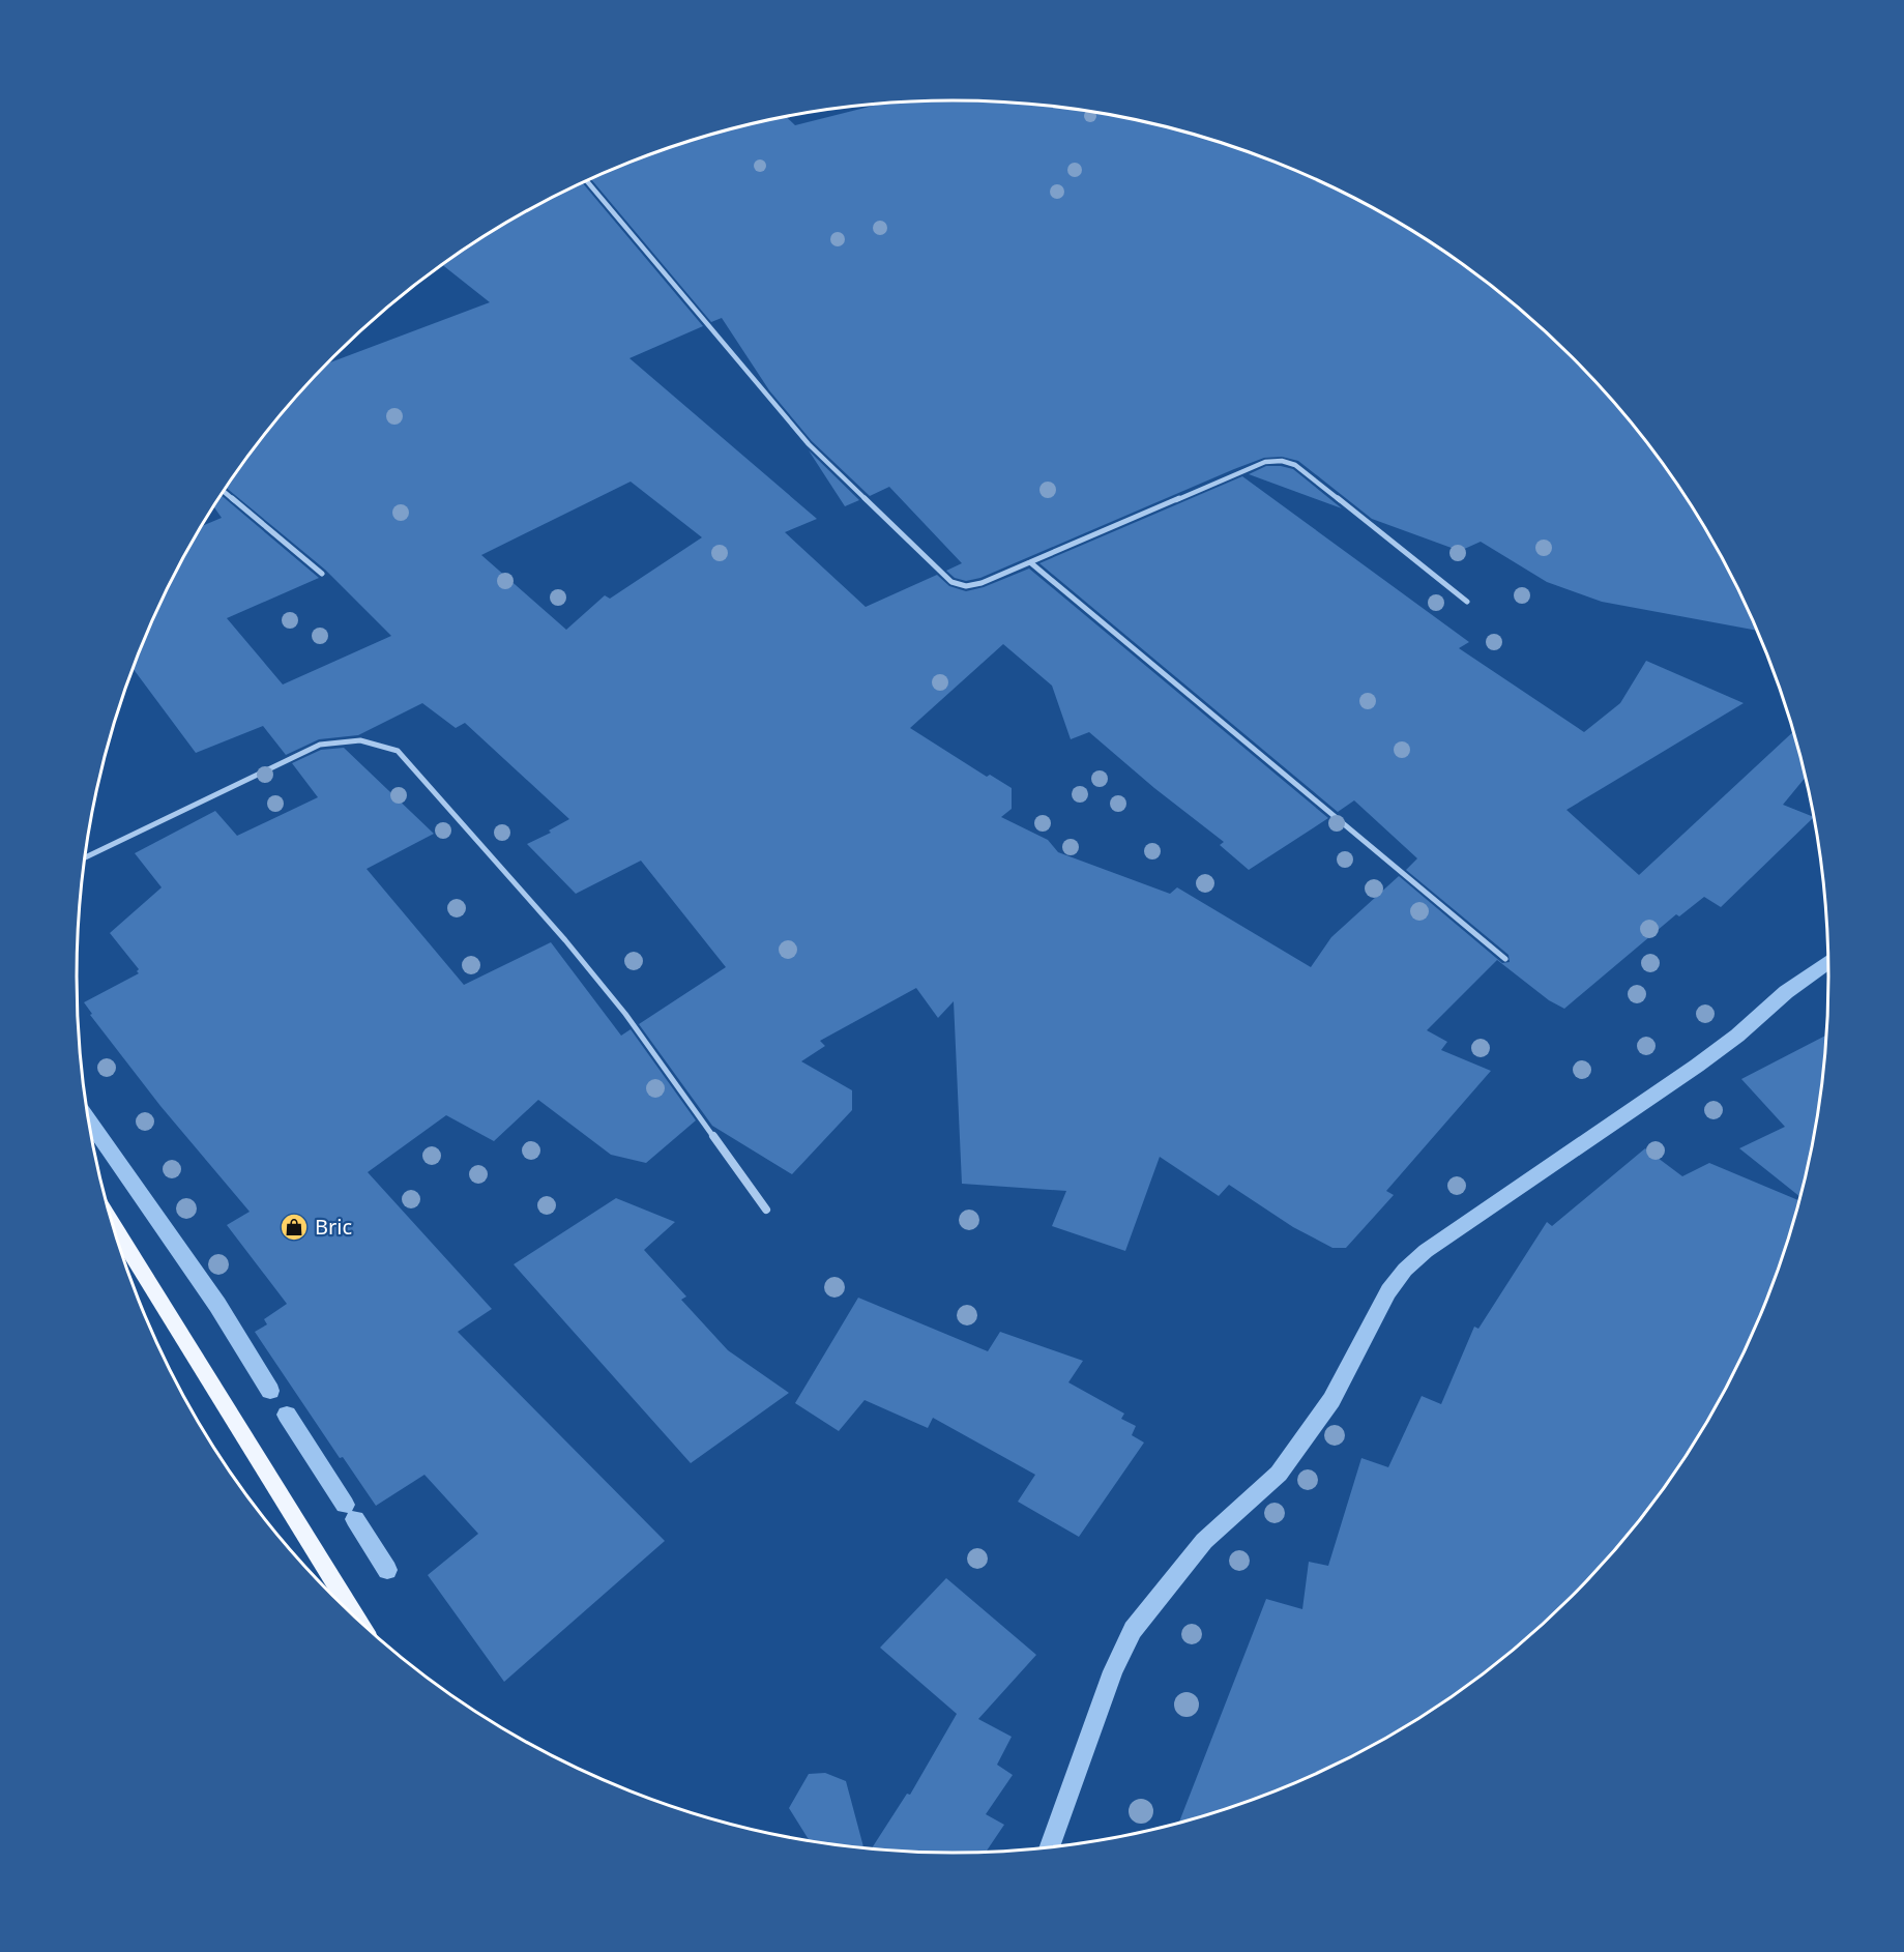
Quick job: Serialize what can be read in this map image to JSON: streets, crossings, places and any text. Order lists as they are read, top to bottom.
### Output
{
  "places": {
    "shop": ["Bric"]
  }
}
